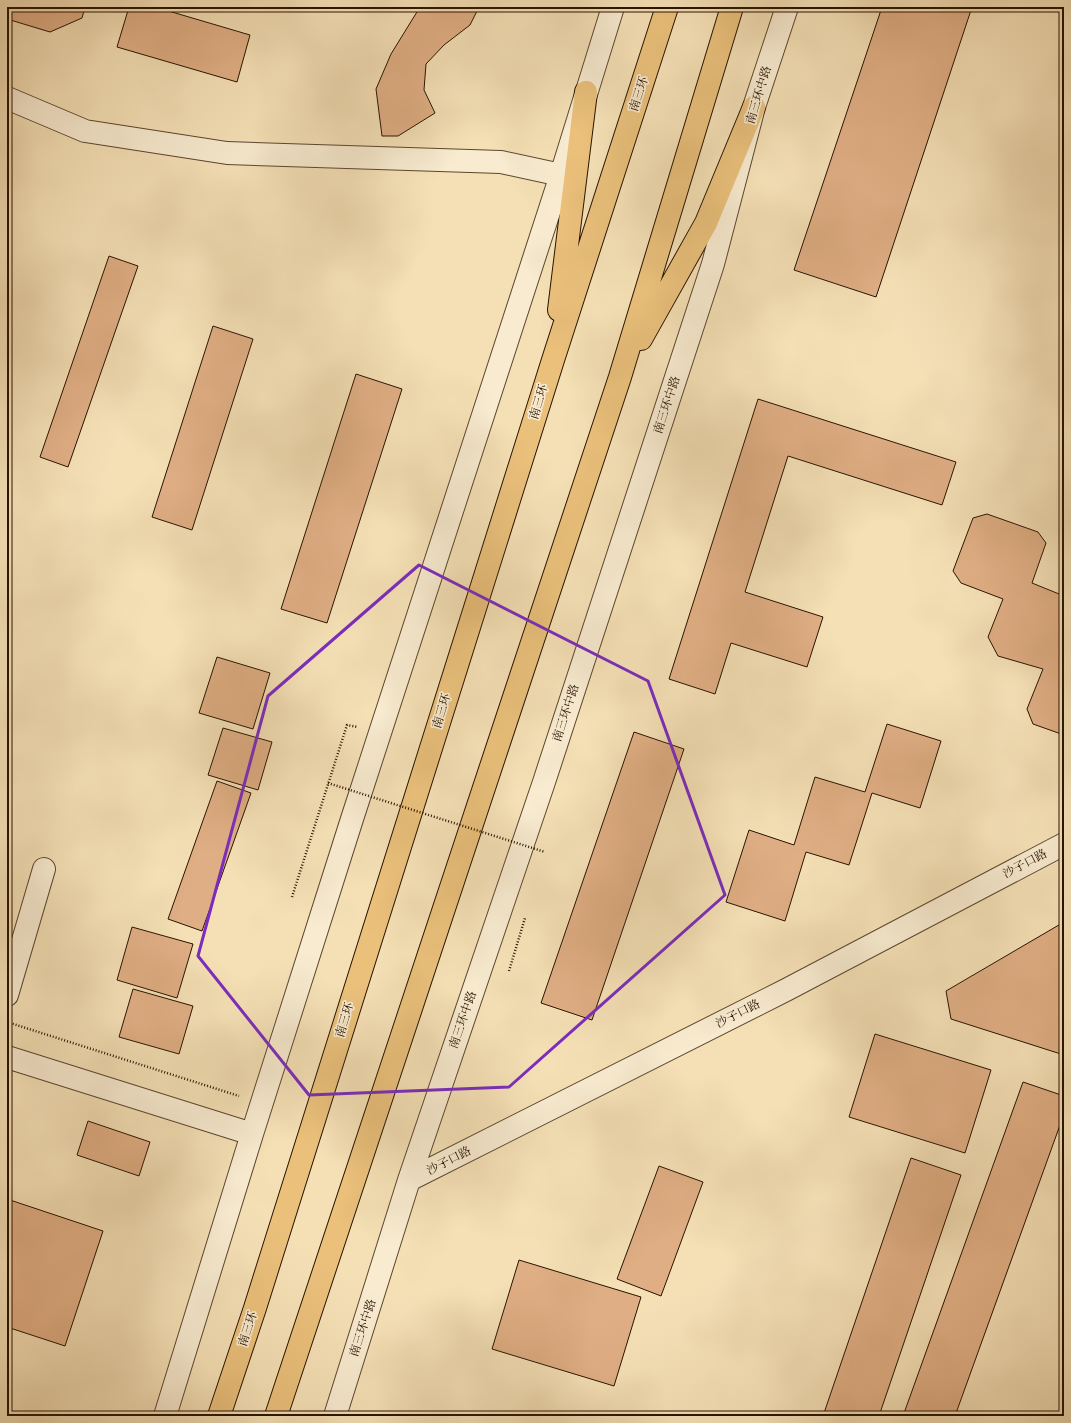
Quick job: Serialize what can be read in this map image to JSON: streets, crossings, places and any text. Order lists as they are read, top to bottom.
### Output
{
  "streets": {
    "highway": ["南三环"],
    "street": ["南三环中路", "沙子口路"]
  },
  "crossings": [
    ["南三环中路", "沙子口路"]
  ]
}
